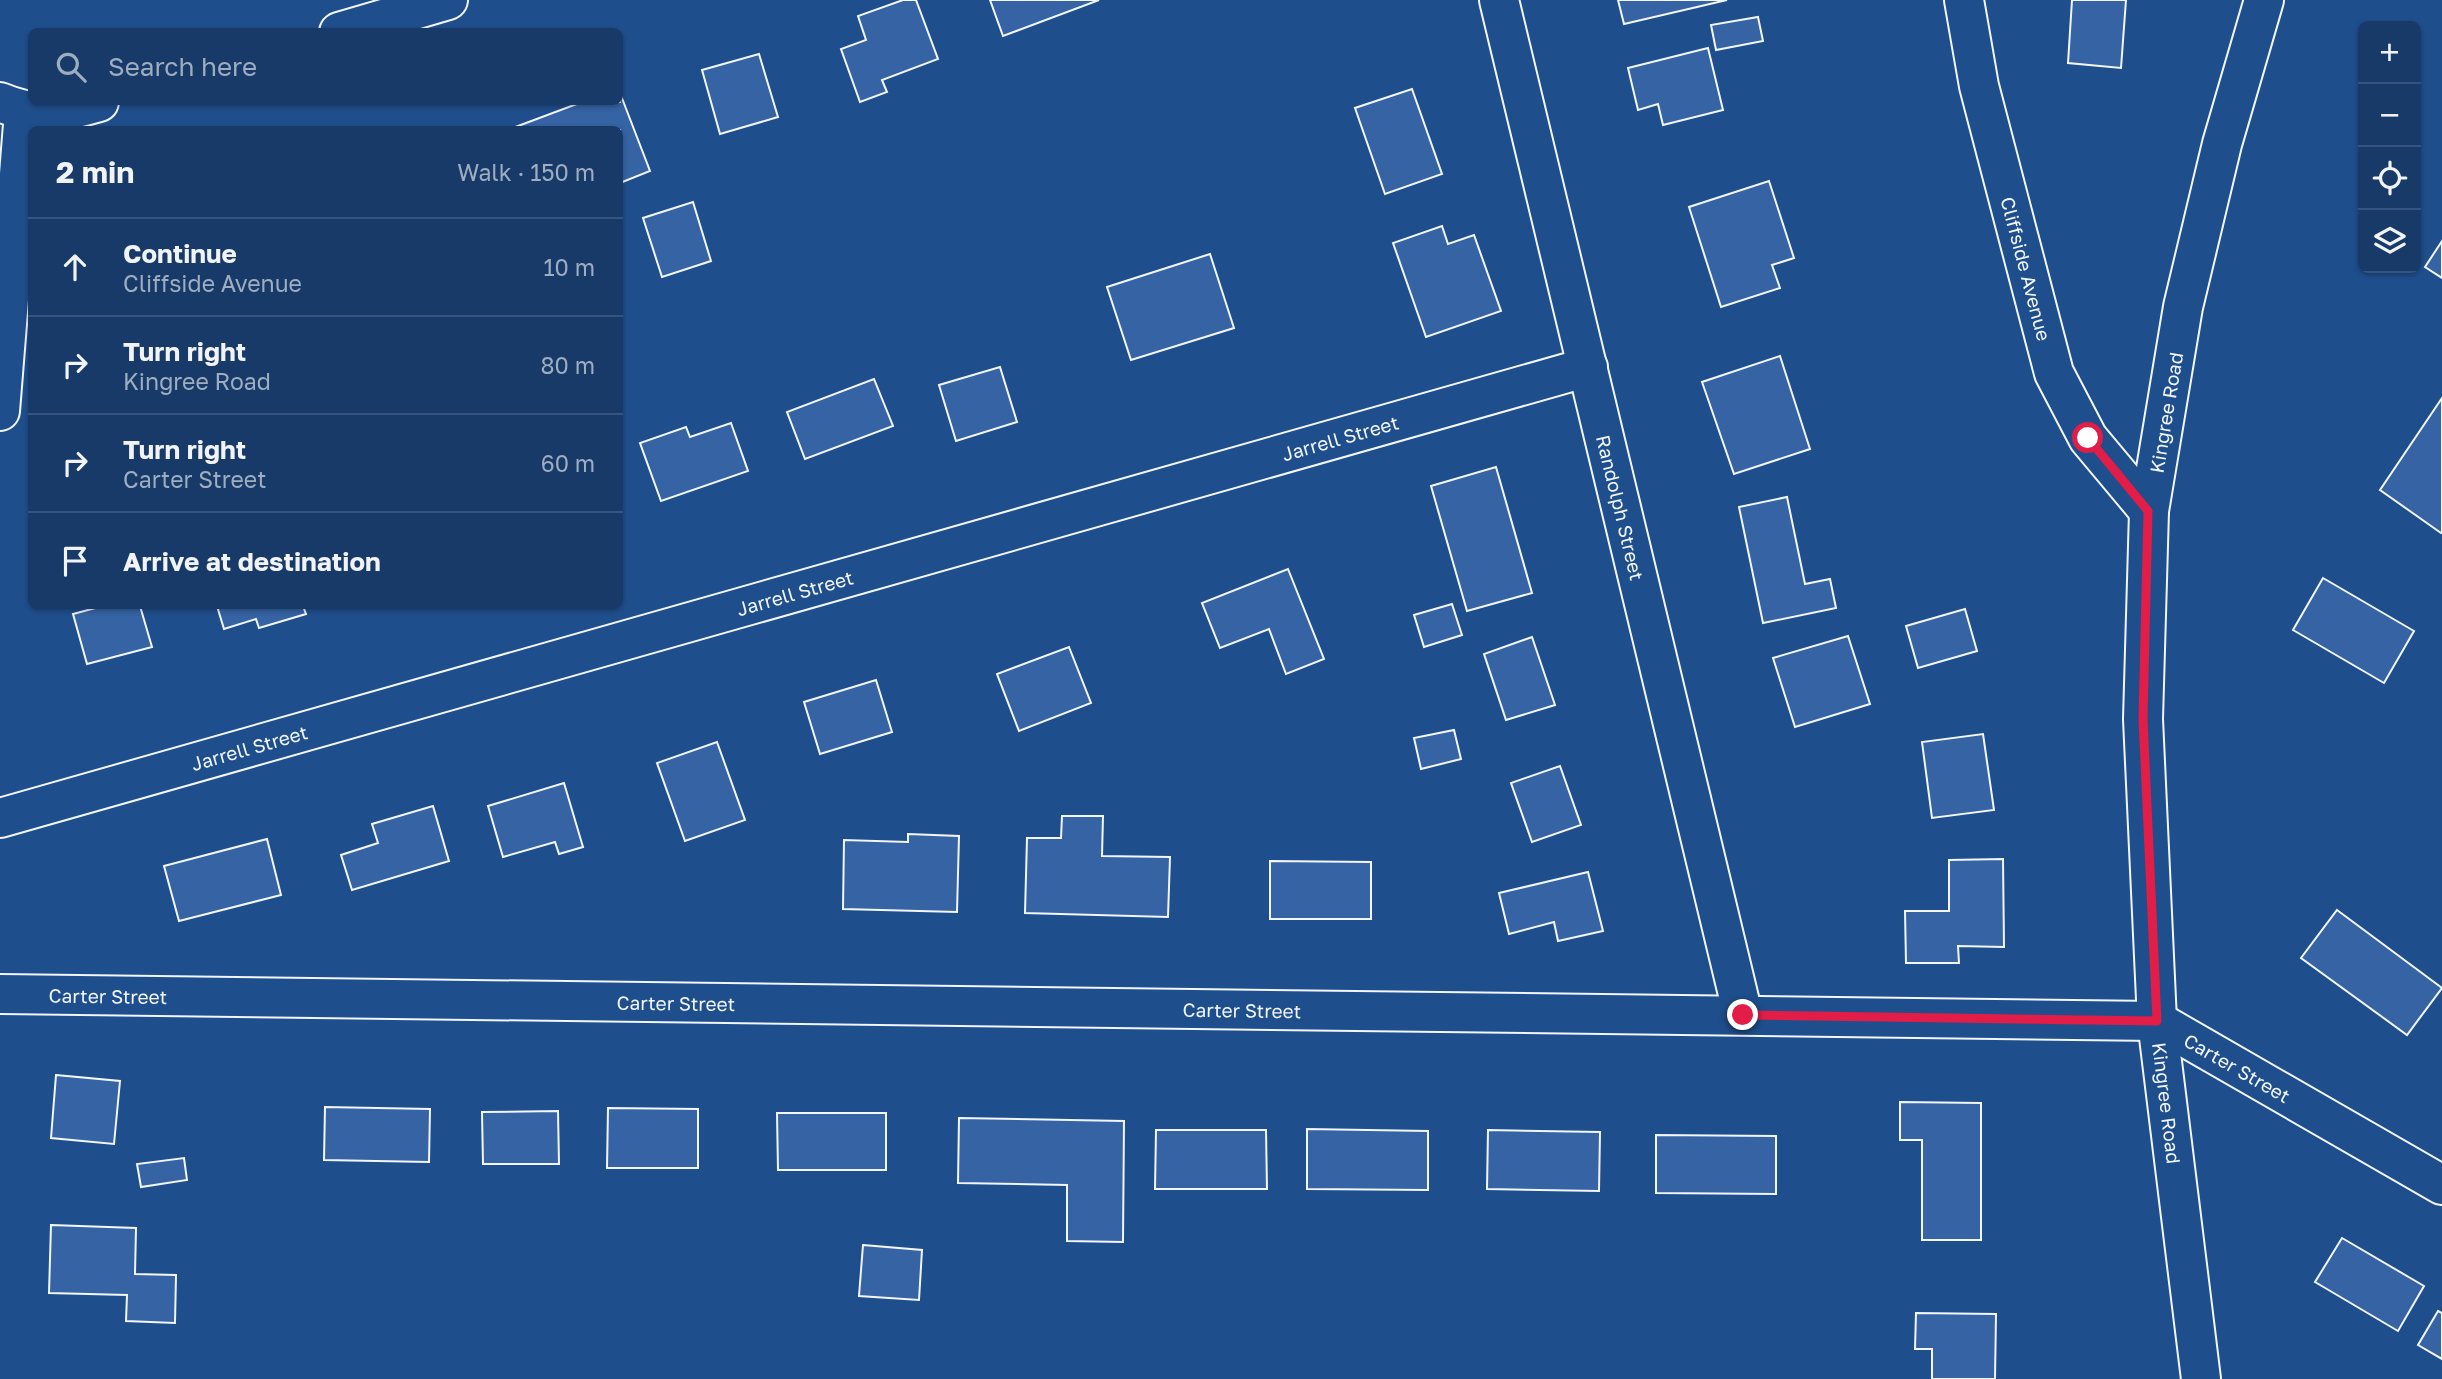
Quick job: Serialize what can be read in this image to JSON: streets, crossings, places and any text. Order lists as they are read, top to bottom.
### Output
{
  "streets": {
    "street": [
      "Cliffside Avenue",
      "Kingree Road",
      "Jarrell Street",
      "Randolph Street",
      "Carter Street"
    ]
  },
  "crossings": [
    ["Cliffside Avenue", "Kingree Road"],
    ["Kingree Road", "Carter Street"],
    ["Jarrell Street", "Randolph Street"],
    ["Randolph Street", "Carter Street"]
  ],
  "page": {
    "map_buttons": ["+", "−"],
    "search": "Search here",
    "heading": ["2 min", "Walk · 150 m"],
    "list": [
      ["Continue", "Cliffside Avenue", "10 m"],
      ["Turn right", "Kingree Road", "80 m"],
      ["Turn right", "Carter Street", "60 m"],
      "Arrive at destination"
    ]
  }
}
